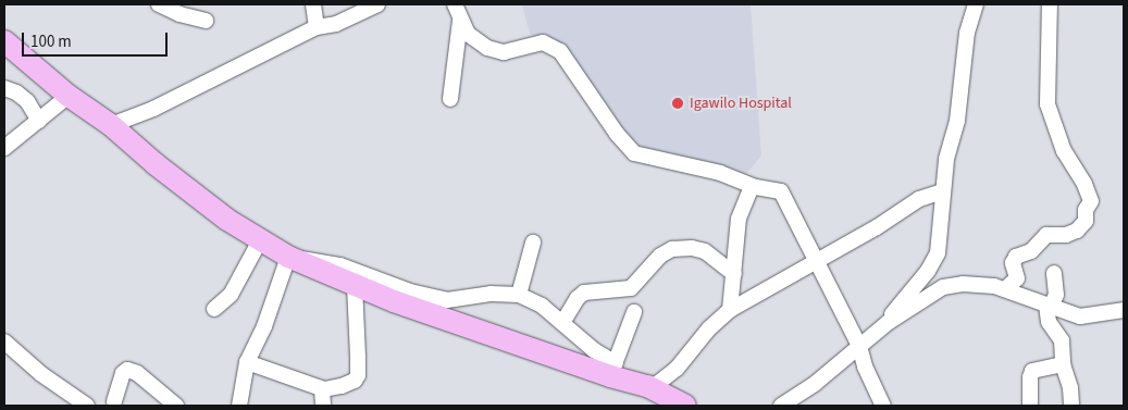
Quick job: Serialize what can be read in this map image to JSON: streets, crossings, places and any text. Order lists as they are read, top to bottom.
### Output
{
  "places": ["Igawilo Hospital"],
  "scale_bar": "100 m"
}
